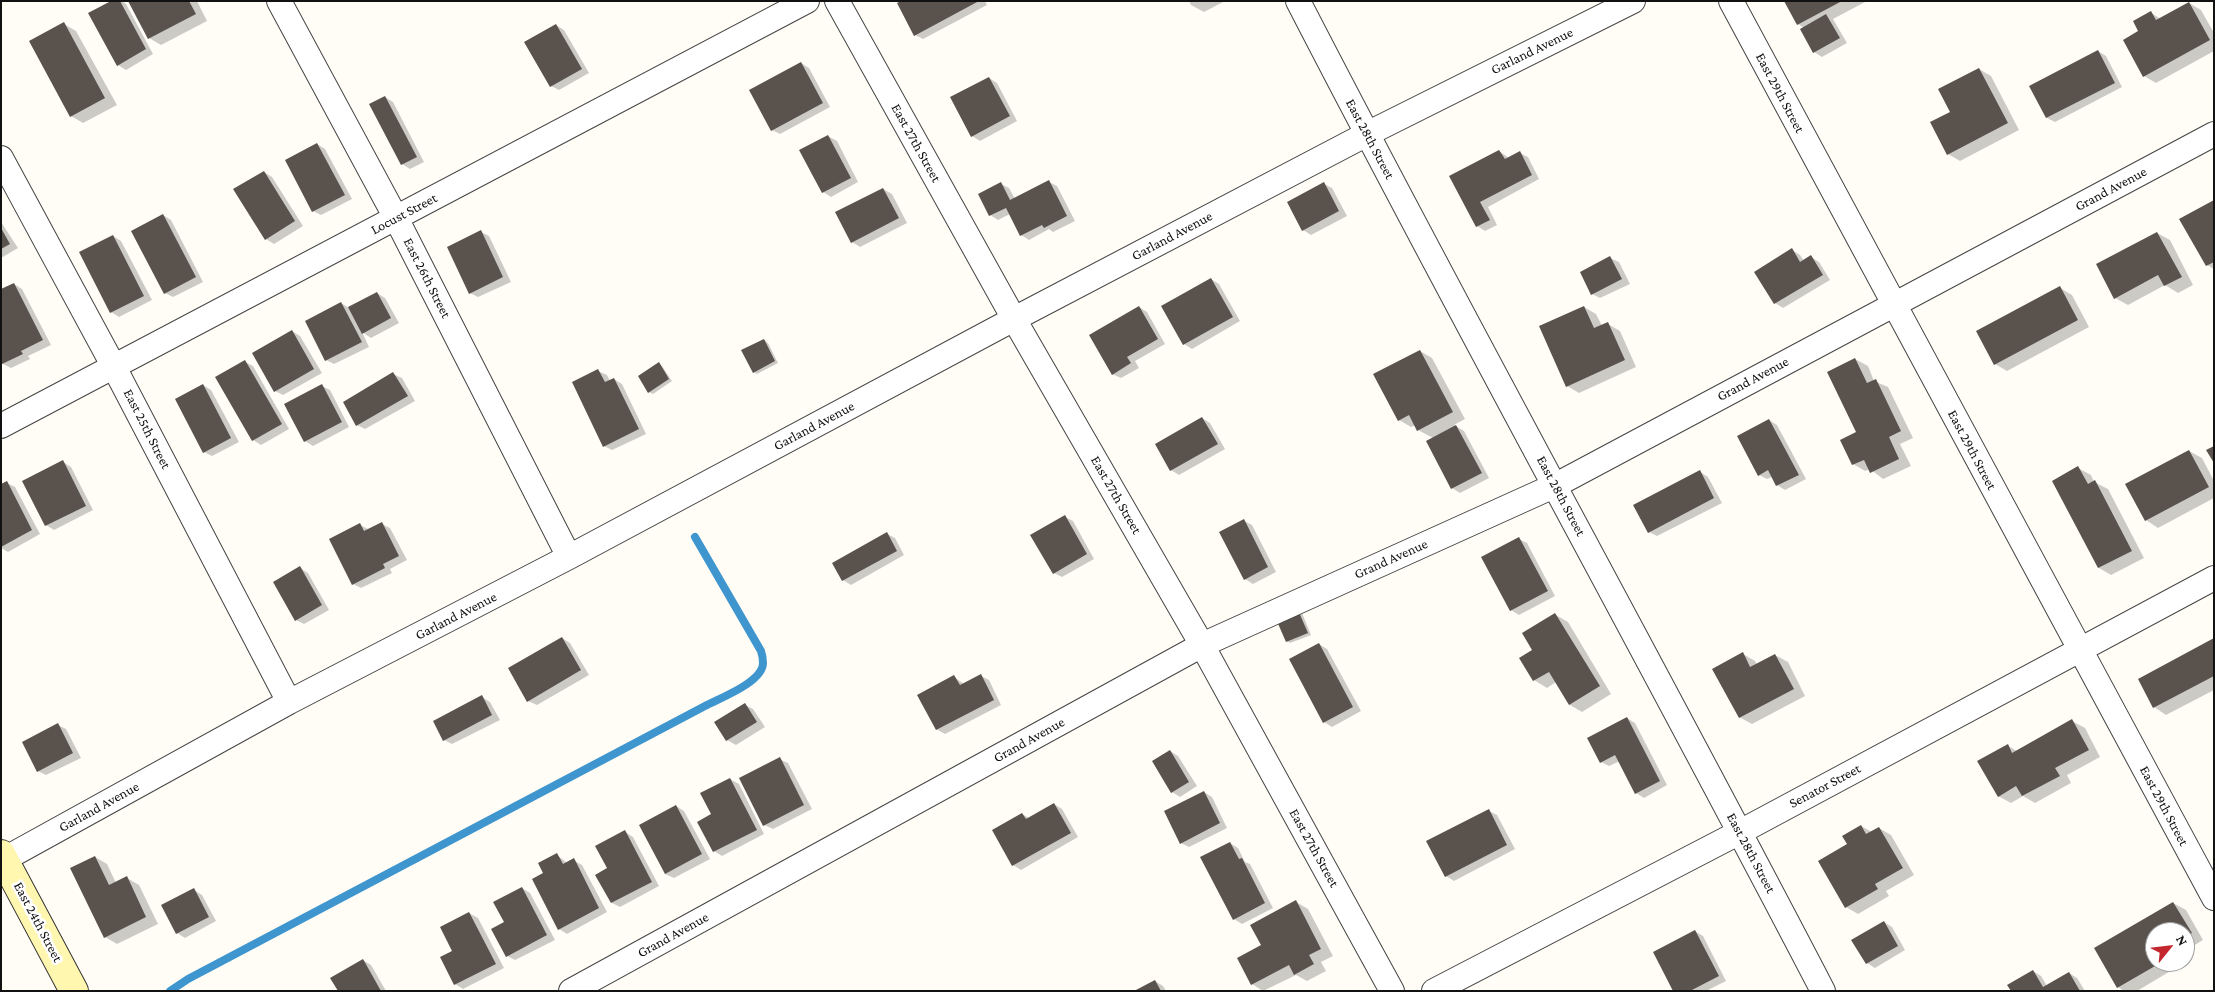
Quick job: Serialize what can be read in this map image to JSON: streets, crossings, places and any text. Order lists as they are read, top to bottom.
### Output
{
  "streets": {
    "main road": ["East 24th Street"],
    "street": [
      "Garland Avenue",
      "East 29th Street",
      "East 28th Street",
      "East 27th Street",
      "Grand Avenue",
      "Locust Street",
      "East 26th Street",
      "East 25th Street",
      "Senator Street"
    ]
  },
  "crossings": [
    ["Garland Avenue", "East 28th Street"],
    ["Garland Avenue", "East 27th Street"],
    ["Garland Avenue", "East 26th Street"],
    ["Garland Avenue", "East 25th Street"],
    ["Garland Avenue", "East 24th Street"],
    ["East 29th Street", "Grand Avenue"],
    ["East 29th Street", "Senator Street"],
    ["East 28th Street", "Grand Avenue"],
    ["East 28th Street", "Senator Street"],
    ["East 27th Street", "Grand Avenue"],
    ["Locust Street", "East 26th Street"],
    ["Locust Street", "East 25th Street"]
  ],
  "north": "top right"
}
